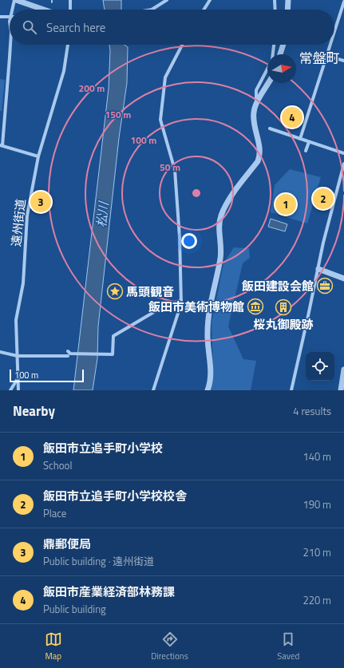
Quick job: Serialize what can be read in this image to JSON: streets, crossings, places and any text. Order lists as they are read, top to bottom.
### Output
{
  "streets": {
    "street": ["遠州街道"]
  },
  "districts": ["常盤町"],
  "water": ["松川"],
  "places": {
    "office": ["飯田建設会館"],
    "place": ["馬頭観音"],
    "museum": ["飯田市美術博物館"],
    "building": ["桜丸御殿跡"]
  },
  "scale_bar": "100 m",
  "north": "right",
  "page": {
    "search": "Search here",
    "pins": [
      "4",
      "2",
      "3",
      "1"
    ],
    "scale": "100 m",
    "heading": ["Nearby", "4 results"],
    "list": [
      {
        "mark": "1",
        "name": "飯田市立追手町小学校",
        "note": "School",
        "value": "140 m"
      },
      {
        "mark": "2",
        "name": "飯田市立追手町小学校校舎",
        "note": "Place",
        "value": "190 m"
      },
      {
        "mark": "3",
        "name": "鼎郵便局",
        "note": "Public building · 遠州街道",
        "value": "210 m"
      },
      {
        "mark": "4",
        "name": "飯田市産業経済部林務課",
        "note": "Public building",
        "value": "220 m"
      }
    ],
    "nav": ["Map", "Directions", "Saved"]
  },
  "rings": [
    "200 m",
    "150 m",
    "100 m",
    "50 m"
  ]
}
